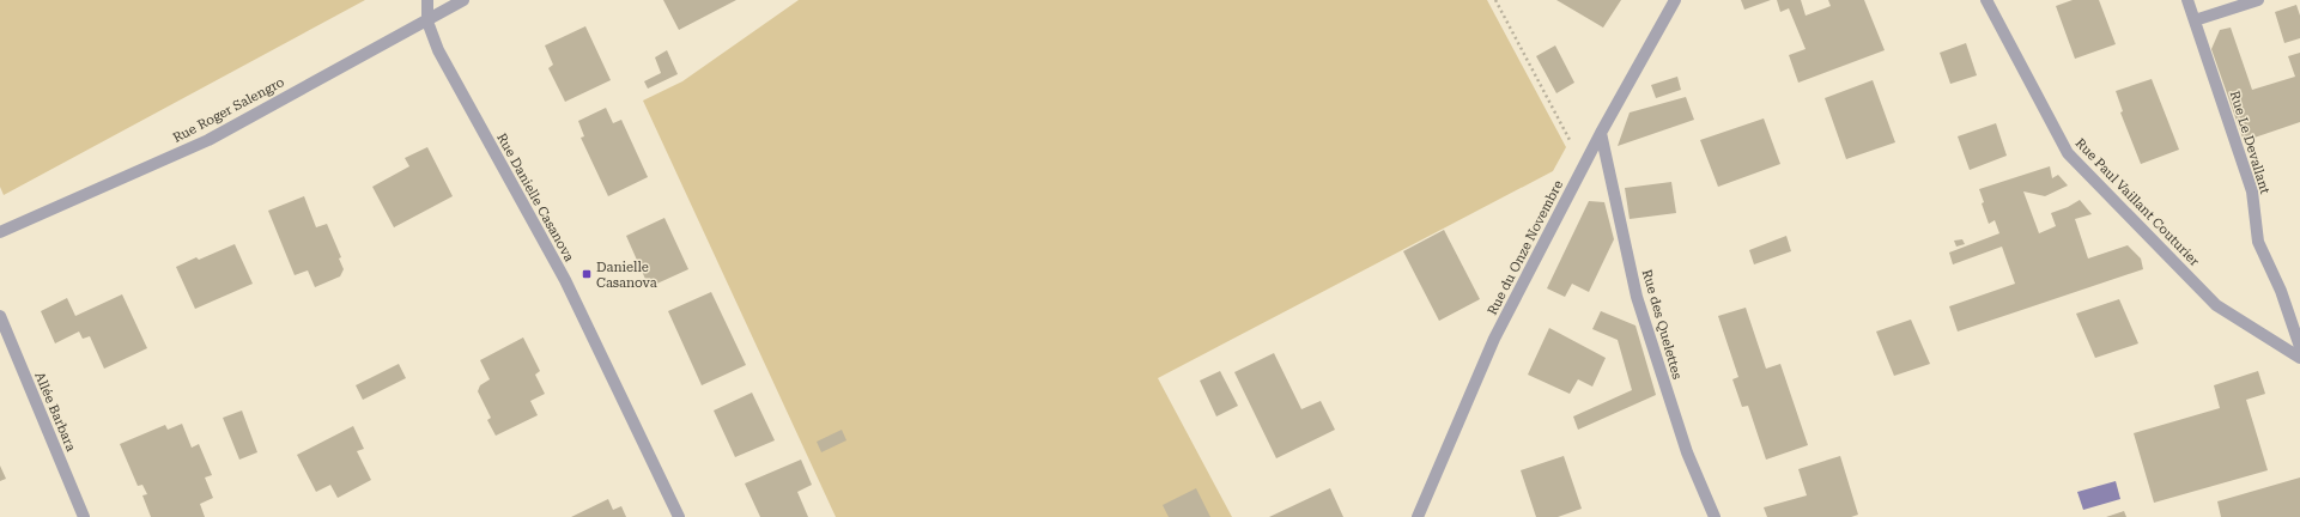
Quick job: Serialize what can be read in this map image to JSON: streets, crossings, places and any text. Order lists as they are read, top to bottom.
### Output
{
  "streets": {
    "street": [
      "Rue Roger Salengro",
      "Rue Le Devallant",
      "Rue Danielle Casanova",
      "Rue Paul Vaillant Couturier",
      "Rue du Onze Novembre",
      "Rue des Quelettes",
      "Allée Barbara"
    ]
  },
  "crossings": [
    ["Rue Roger Salengro", "Rue Danielle Casanova"],
    ["Rue du Onze Novembre", "Rue des Quelettes"]
  ],
  "places": {
    "transit": ["Danielle Casanova"]
  }
}
